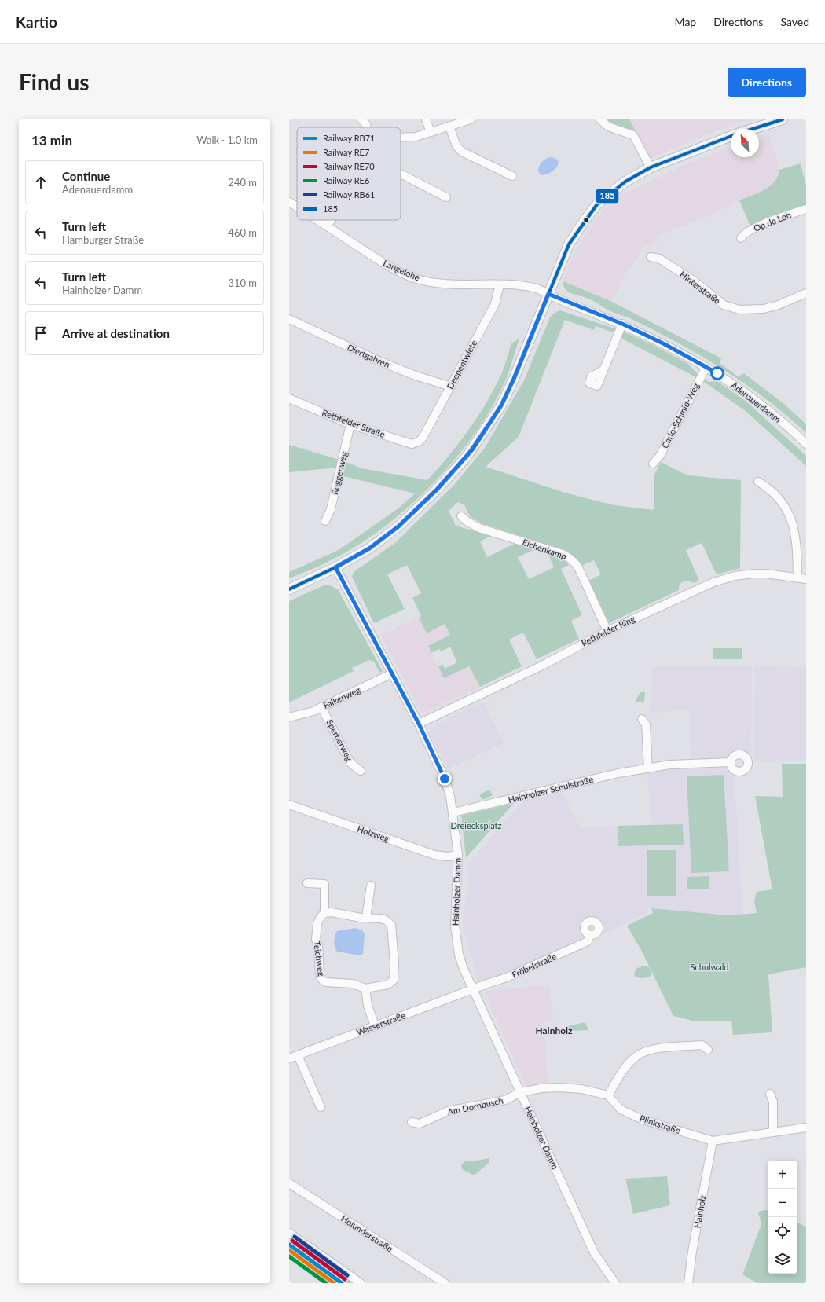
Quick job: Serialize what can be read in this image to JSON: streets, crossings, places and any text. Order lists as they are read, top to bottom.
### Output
{
  "streets": {
    "street": [
      "Op de Loh",
      "Langelohe",
      "Hinterstraße",
      "Diertgahren",
      "Deepentwiete",
      "Adenauerdamm",
      "Carlo-Schmid-Weg",
      "Rethfelder Straße",
      "Roggenweg",
      "Eichenkamp",
      "Rethfelder Ring",
      "Falkenweg",
      "Sperberweg",
      "Hainholzer Schulstraße",
      "Holzweg",
      "Hainholzer Damm",
      "Teichweg",
      "Fröbelstraße",
      "Wasserstraße",
      "Am Dornbusch",
      "Plinkstraße",
      "Hainholz",
      "Holunderstraße"
    ]
  },
  "crossings": [
    ["Langelohe", "Deepentwiete"],
    ["Langelohe", "Adenauerdamm"],
    ["Diertgahren", "Deepentwiete"],
    ["Deepentwiete", "Rethfelder Straße"],
    ["Adenauerdamm", "Carlo-Schmid-Weg"],
    ["Rethfelder Straße", "Roggenweg"],
    ["Eichenkamp", "Rethfelder Ring"],
    ["Rethfelder Ring", "Hainholzer Damm"],
    ["Falkenweg", "Sperberweg"],
    ["Falkenweg", "Hainholzer Damm"],
    ["Hainholzer Schulstraße", "Hainholzer Damm"],
    ["Holzweg", "Hainholzer Damm"],
    ["Hainholzer Damm", "Fröbelstraße"],
    ["Hainholzer Damm", "Wasserstraße"],
    ["Hainholzer Damm", "Am Dornbusch"],
    ["Fröbelstraße", "Wasserstraße"],
    ["Plinkstraße", "Hainholz"]
  ],
  "districts": ["Hainholz"],
  "parks": ["Dreiecksplatz", "Schulwald"],
  "lines": [
    "transit line 185",
    "rail line RB61",
    "rail line RE70",
    "rail line RB71",
    "rail line RE7",
    "rail line RE6"
  ],
  "legend": [
    "Railway RB71",
    "Railway RE7",
    "Railway RE70",
    "Railway RE6",
    "Railway RB61",
    "185"
  ],
  "north": "top left",
  "page": {
    "header": "Kartio",
    "nav": ["Map", "Directions", "Saved"],
    "buttons": "Directions",
    "title": "Find us",
    "heading": ["13 min", "Walk · 1.0 km"],
    "list": [
      ["Continue", "Adenauerdamm", "240 m"],
      ["Turn left", "Hamburger Straße", "460 m"],
      ["Turn left", "Hainholzer Damm", "310 m"],
      "Arrive at destination"
    ],
    "map_buttons": ["+", "−"]
  }
}
